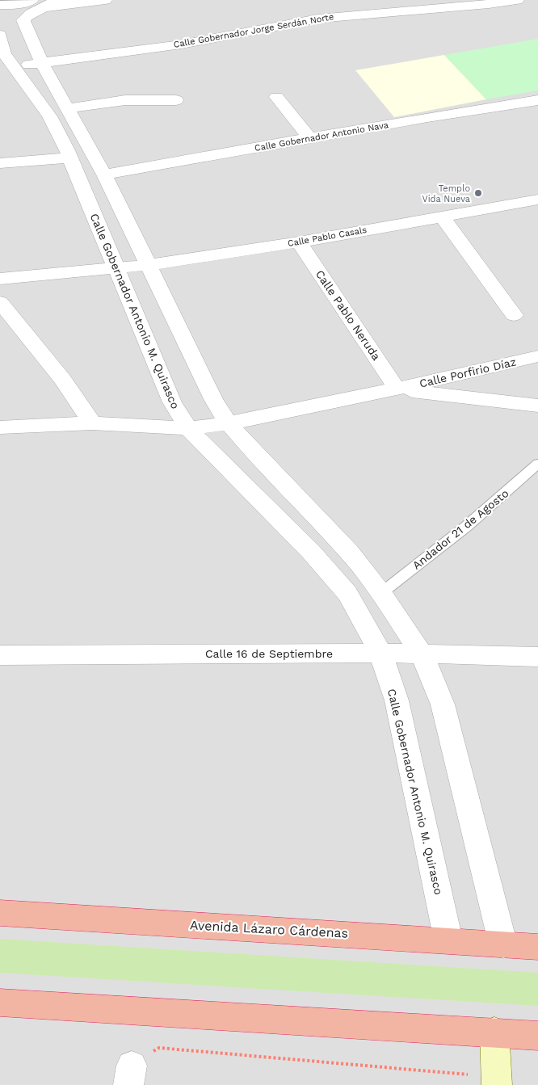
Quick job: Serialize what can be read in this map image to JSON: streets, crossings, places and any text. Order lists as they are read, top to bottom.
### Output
{
  "streets": {
    "highway": ["Avenida Lázaro Cárdenas"],
    "street": [
      "Calle Gobernador Jorge Serdán Norte",
      "Calle Gobernador Antonio Nava",
      "Calle Pablo Casals",
      "Calle Gobernador Antonio M. Quirasco",
      "Calle Pablo Neruda",
      "Calle Porfirio Díaz",
      "Calle 16 de Septiembre"
    ],
    "lane": ["Andador 21 de Agosto"]
  },
  "crossings": [
    ["Calle Gobernador Jorge Serdán Norte", "Calle Gobernador Antonio M. Quirasco"],
    ["Calle Pablo Casals", "Calle Gobernador Antonio M. Quirasco"],
    ["Calle Pablo Casals", "Calle Pablo Neruda"],
    ["Calle Gobernador Antonio M. Quirasco", "Calle Porfirio Díaz"],
    ["Calle Gobernador Antonio M. Quirasco", "Calle 16 de Septiembre"],
    ["Calle Gobernador Antonio M. Quirasco", "Avenida Lázaro Cárdenas"],
    ["Calle Pablo Neruda", "Calle Porfirio Díaz"]
  ],
  "places": ["Templo Vida Nueva"]
}
